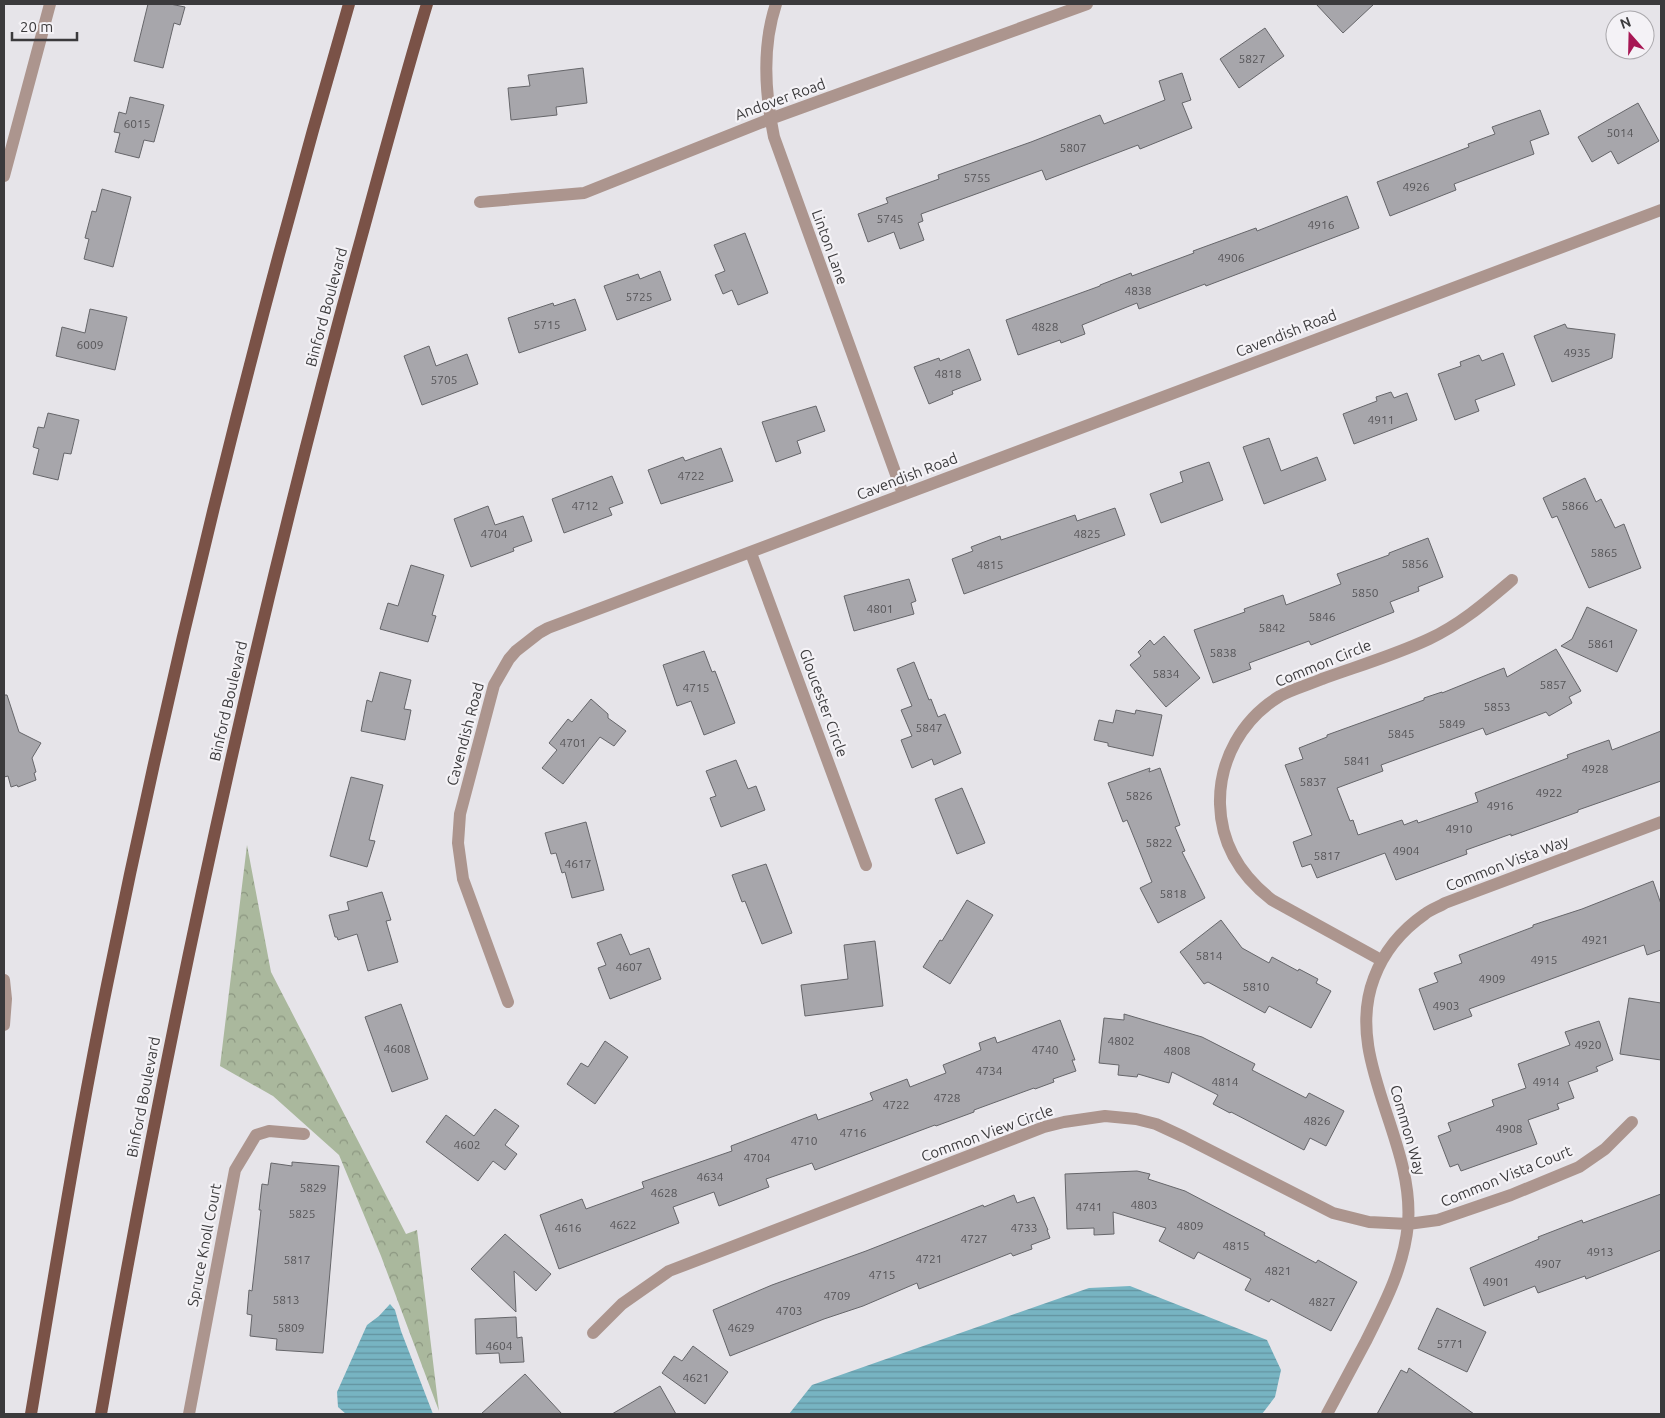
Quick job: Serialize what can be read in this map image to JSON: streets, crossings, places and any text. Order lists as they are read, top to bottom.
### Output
{
  "streets": {
    "main road": ["Binford Boulevard"],
    "street": [
      "Andover Road",
      "Linton Lane",
      "Cavendish Road",
      "Common Circle",
      "Gloucester Circle",
      "Common Vista Way",
      "Common Way",
      "Common View Circle",
      "Common Vista Court",
      "Spruce Knoll Court"
    ]
  },
  "crossings": [
    ["Andover Road", "Linton Lane"],
    ["Linton Lane", "Cavendish Road"],
    ["Cavendish Road", "Gloucester Circle"],
    ["Common Circle", "Common Vista Way"],
    ["Common Circle", "Common Way"],
    ["Common Vista Way", "Common Way"],
    ["Common Way", "Common View Circle"],
    ["Common Way", "Common Vista Court"],
    ["Common View Circle", "Common Vista Court"]
  ],
  "house_numbers": [
    "5827",
    "6015",
    "5014",
    "5807",
    "5755",
    "4926",
    "5745",
    "4916",
    "4906",
    "4838",
    "5725",
    "5715",
    "4828",
    "6009",
    "4935",
    "4818",
    "5705",
    "4911",
    "4722",
    "4712",
    "5866",
    "4704",
    "4825",
    "5865",
    "5856",
    "4815",
    "5850",
    "4801",
    "5846",
    "5842",
    "5861",
    "5838",
    "5834",
    "5857",
    "4715",
    "5853",
    "5849",
    "5847",
    "5845",
    "4701",
    "5841",
    "4928",
    "5837",
    "4922",
    "5826",
    "4916",
    "4910",
    "5822",
    "4904",
    "5817",
    "4617",
    "5818",
    "4921",
    "5814",
    "4915",
    "4607",
    "4909",
    "5810",
    "4903",
    "4802",
    "4920",
    "4608",
    "4740",
    "4808",
    "4734",
    "4814",
    "4914",
    "4728",
    "4722",
    "4826",
    "4908",
    "4716",
    "4710",
    "4602",
    "4704",
    "4634",
    "5829",
    "4628",
    "4803",
    "4741",
    "5825",
    "4622",
    "4809",
    "4616",
    "4733",
    "4727",
    "4815",
    "4913",
    "4721",
    "5817",
    "4907",
    "4821",
    "4715",
    "4901",
    "4709",
    "5813",
    "4827",
    "4703",
    "5809",
    "4629",
    "5771",
    "4604",
    "4621"
  ],
  "scale_bar": "20 m",
  "north": "top"
}
